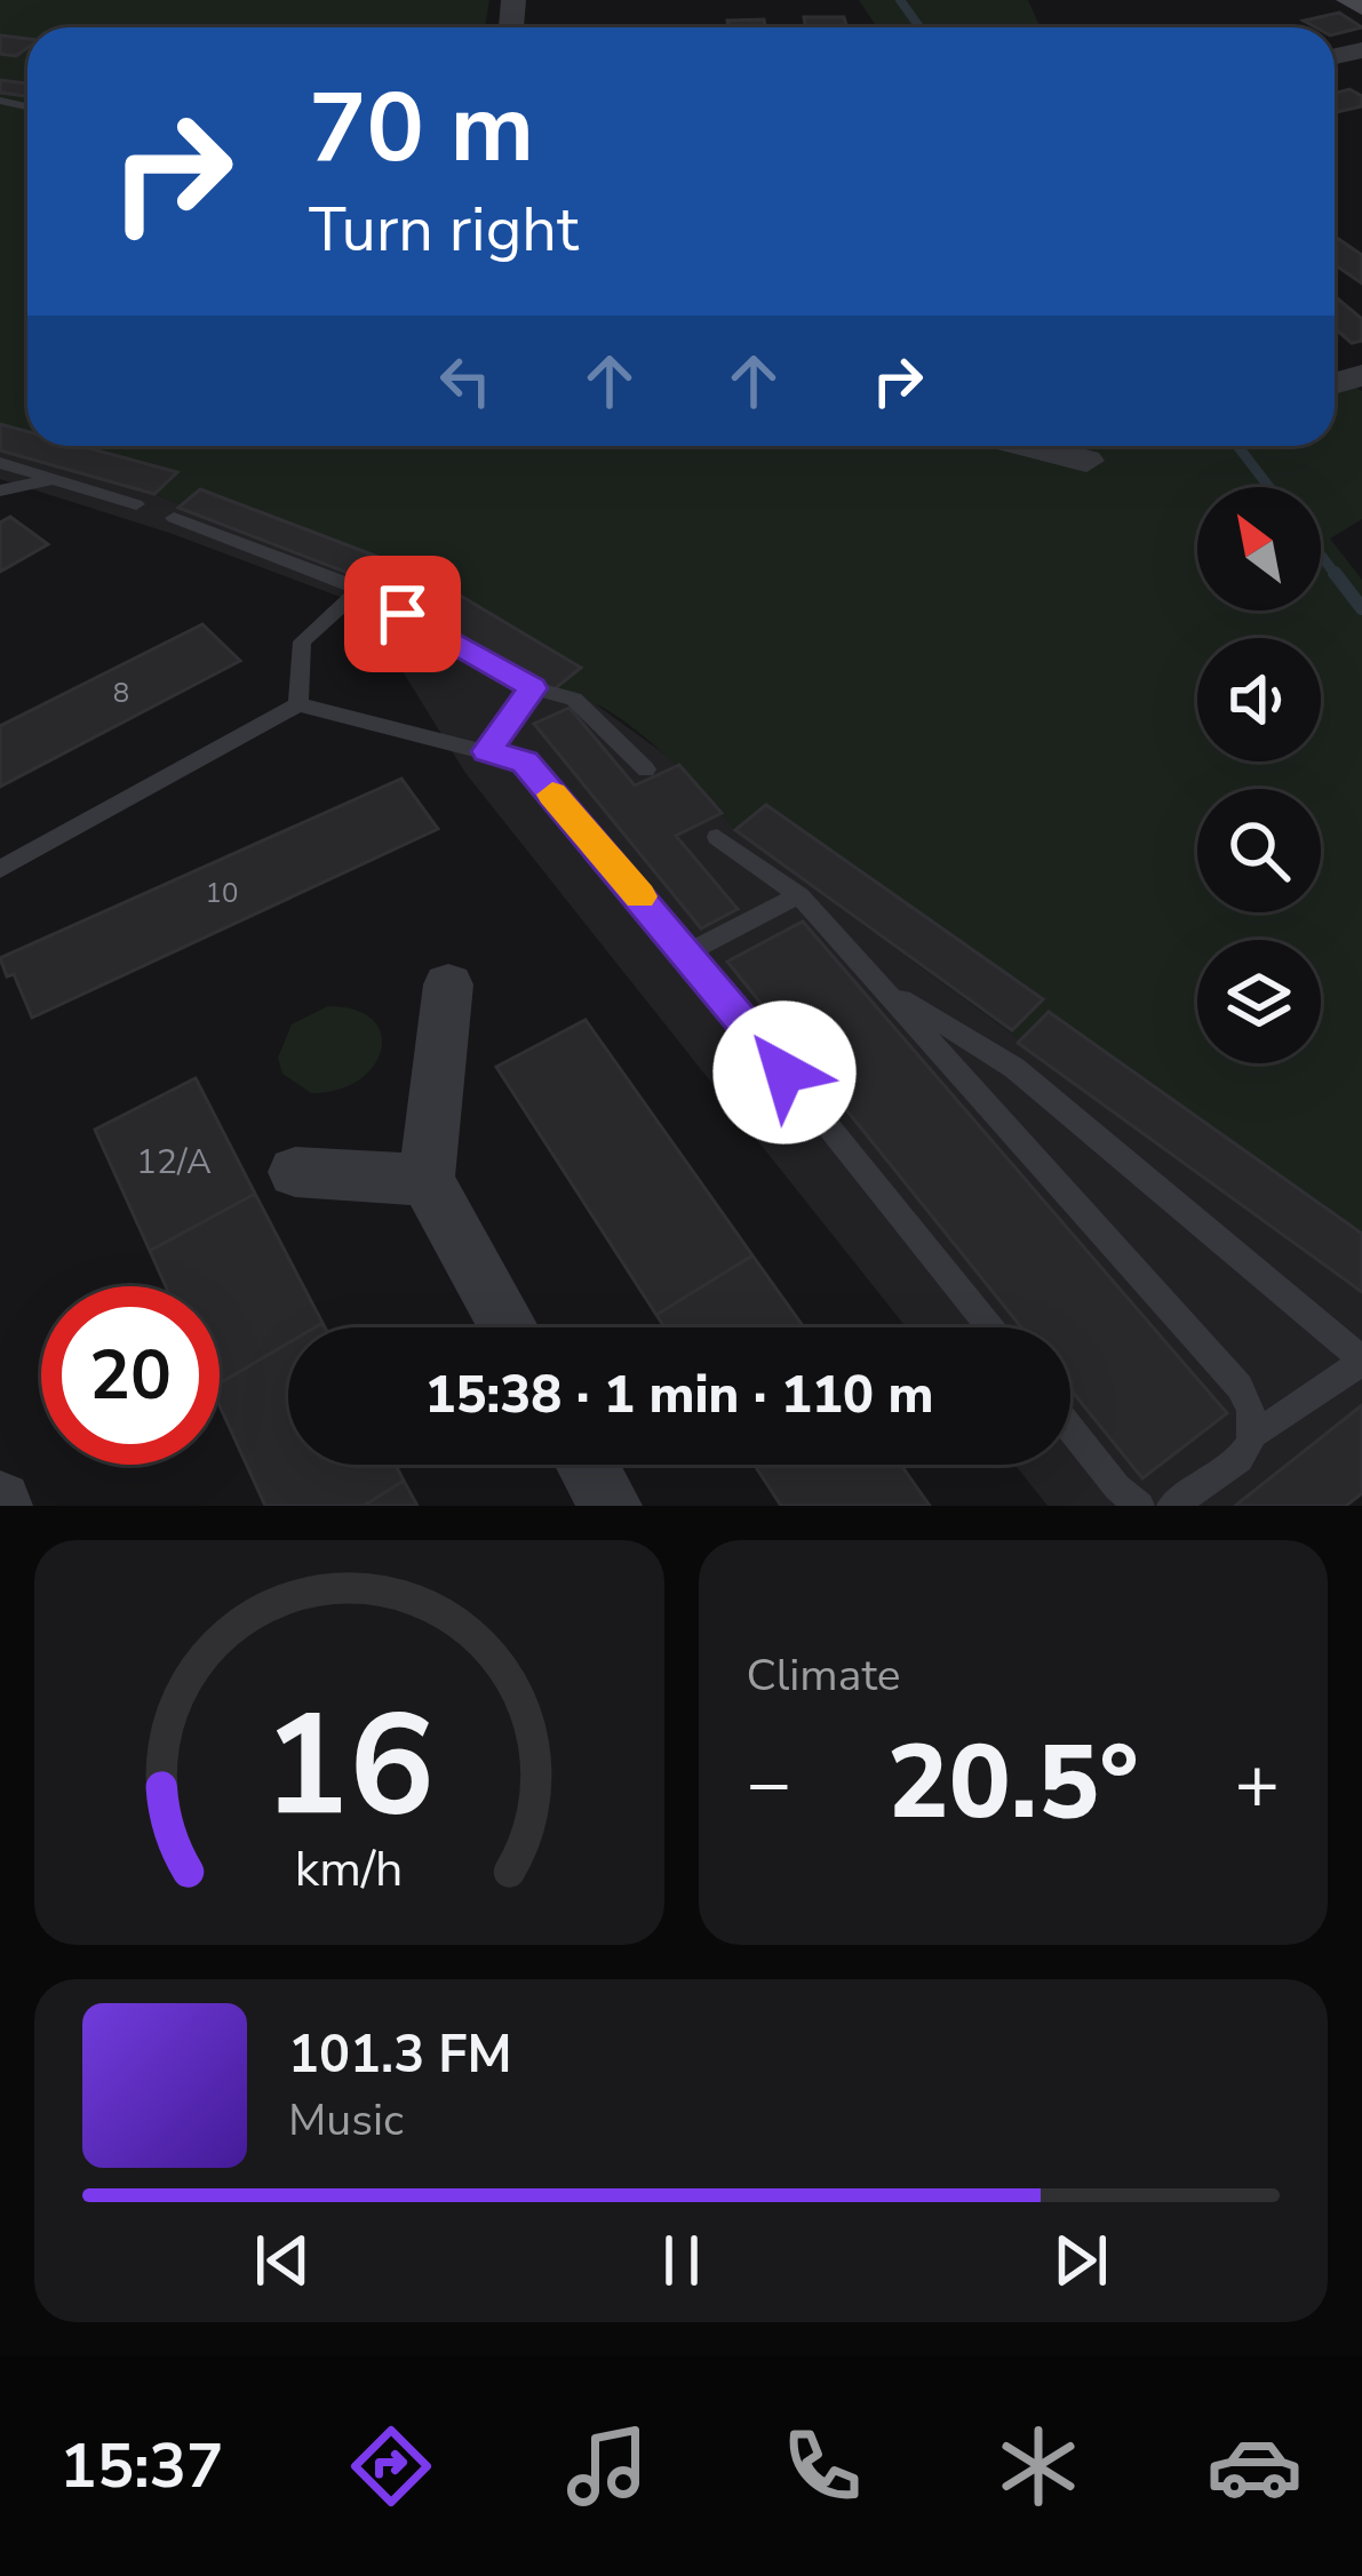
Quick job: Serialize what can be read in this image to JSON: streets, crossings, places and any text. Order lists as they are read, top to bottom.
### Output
{
  "house_numbers": ["8", "10", "12/A"],
  "north": "top left",
  "page": {
    "turn": ["70 m", "Turn right"],
    "limit": "20",
    "trip": "15:38 · 1 min · 110 m",
    "tile": "Climate",
    "heat": ["−", "20.5°", "+"],
    "song": ["101.3 FM", "Music"],
    "tabs": "15:37",
    "gauge": ["16", "km/h"]
  }
}
